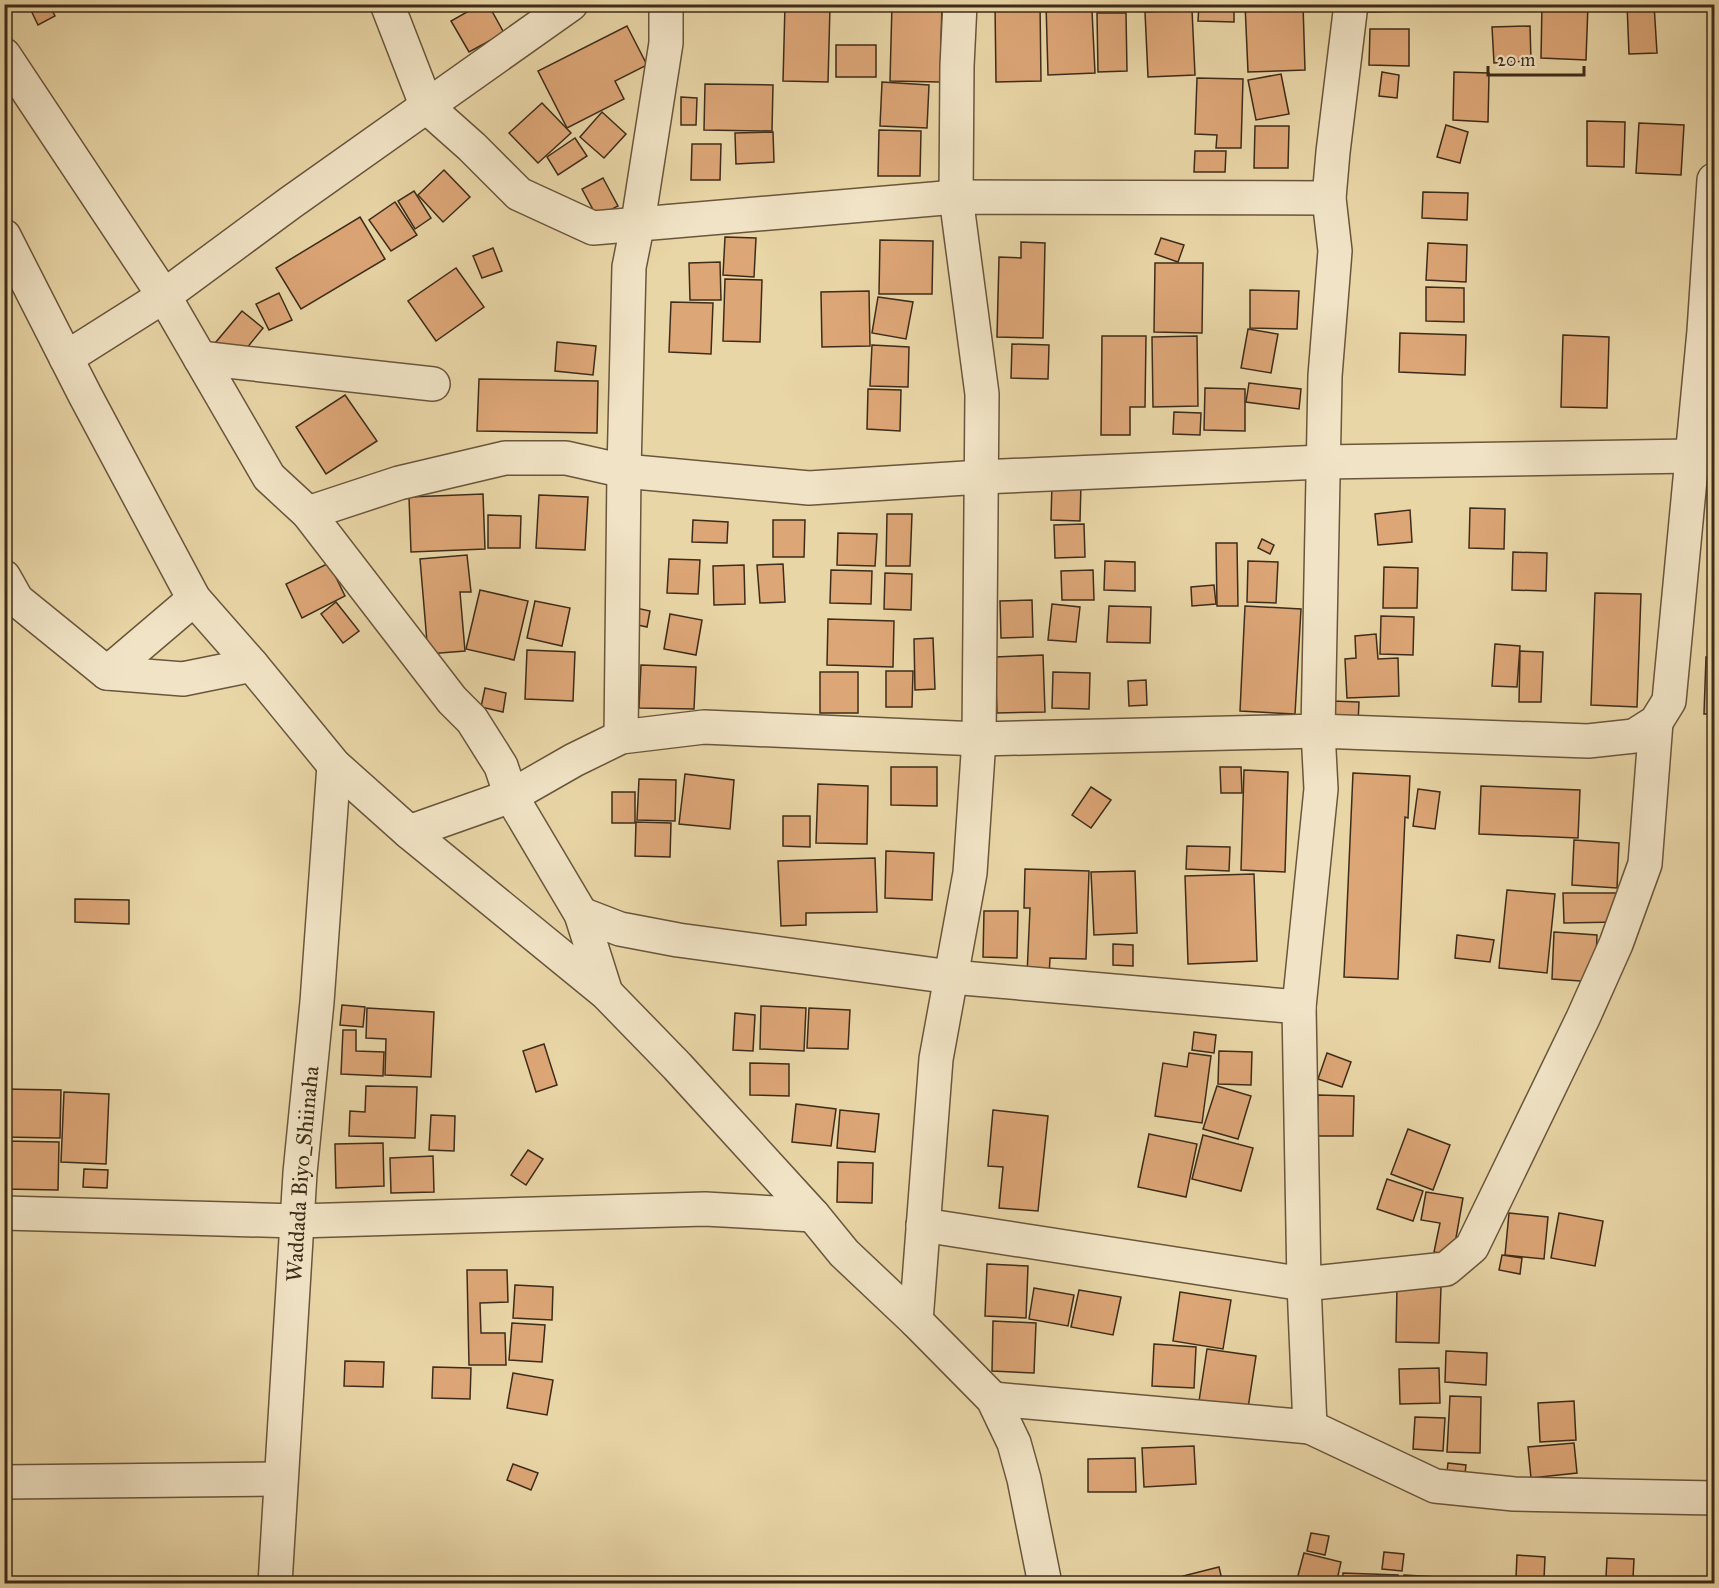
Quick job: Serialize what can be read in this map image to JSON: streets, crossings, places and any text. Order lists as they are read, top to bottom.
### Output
{
  "streets": {
    "street": ["Waddada Biyo_Shiinaha"]
  },
  "scale_bar": "20 m"
}
